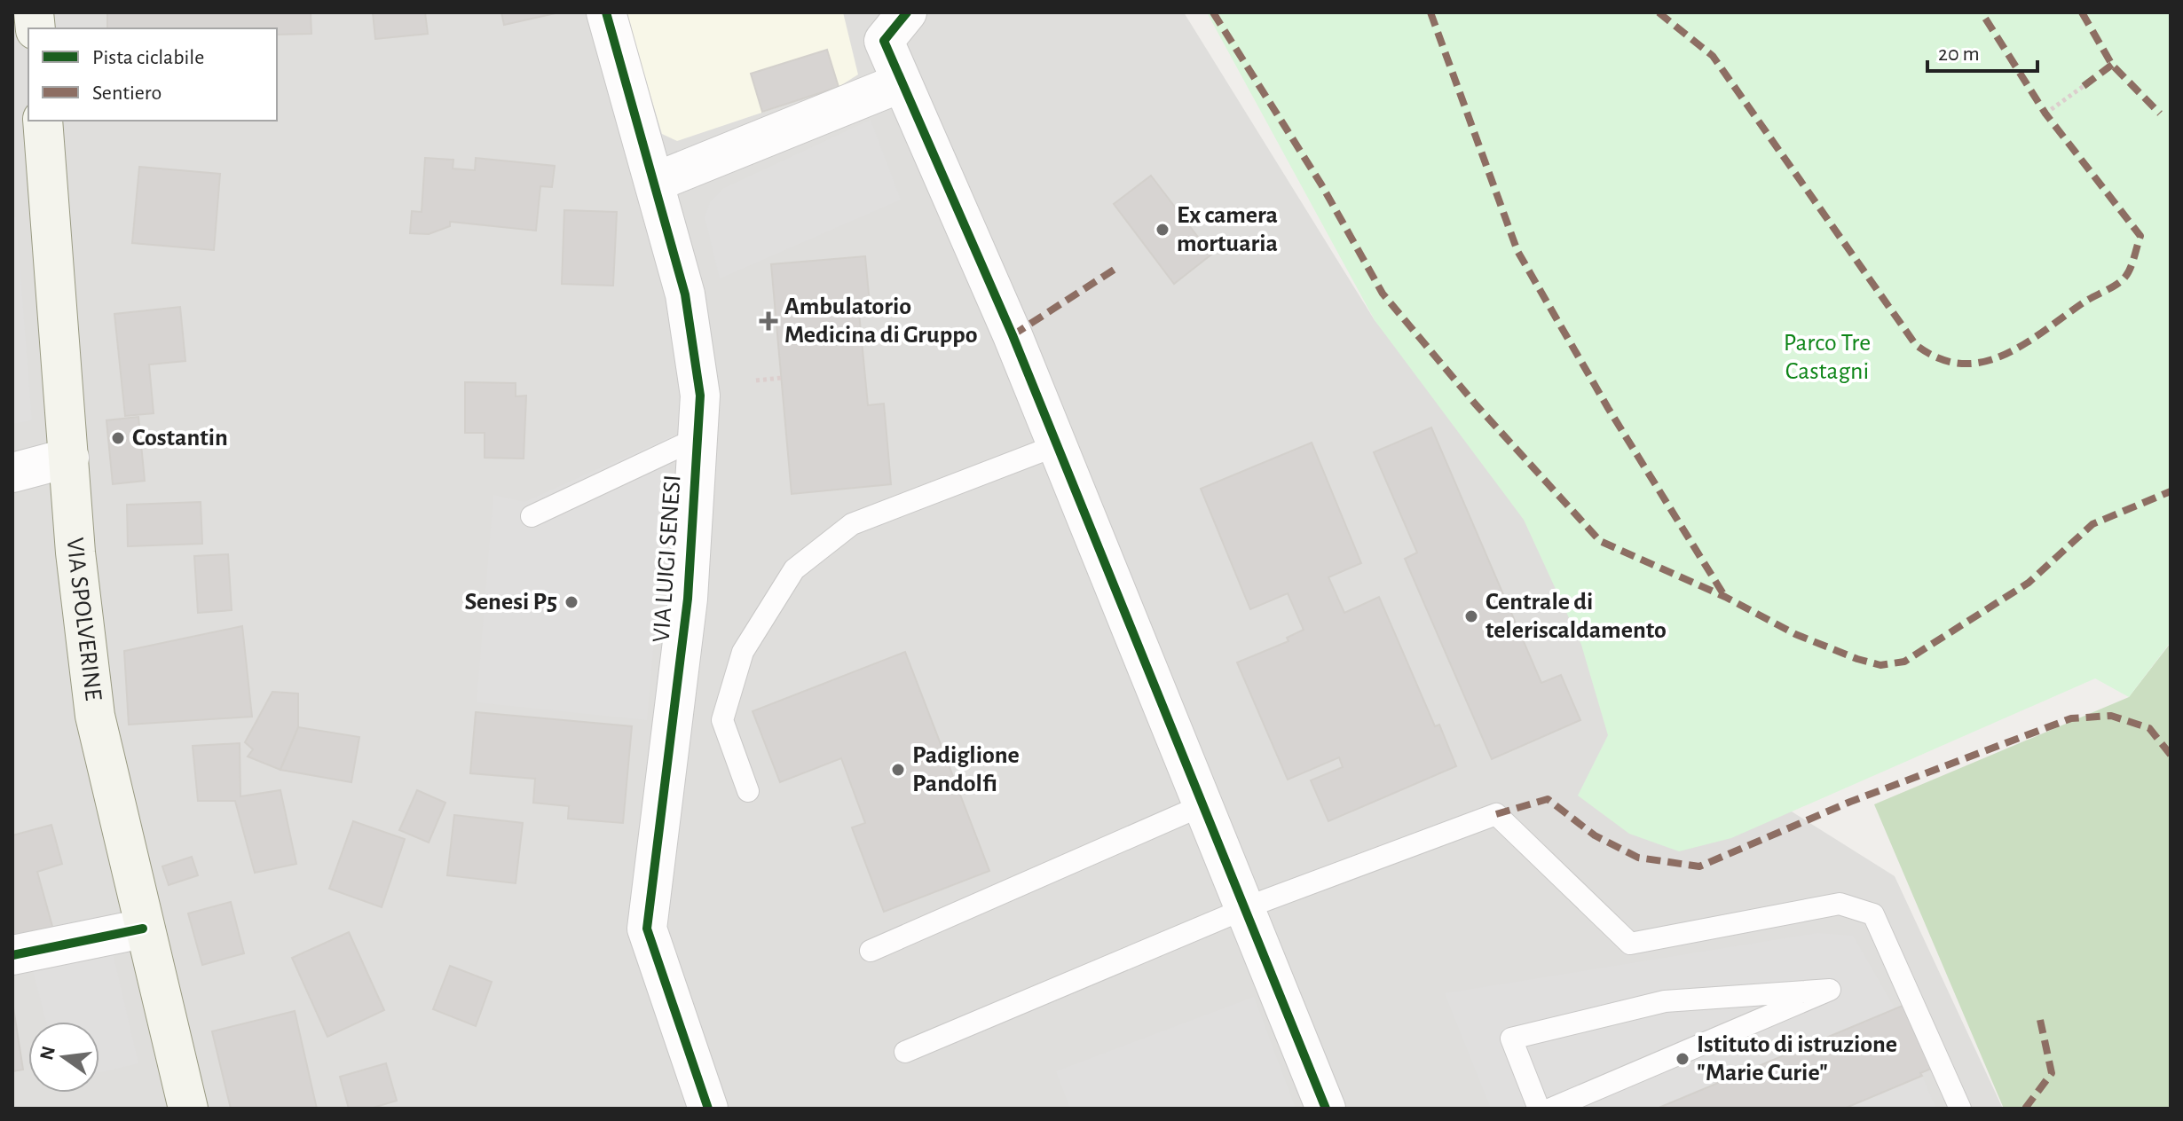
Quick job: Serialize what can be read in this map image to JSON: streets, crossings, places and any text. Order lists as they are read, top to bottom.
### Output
{
  "streets": {
    "main road": ["VIA SPOLVERINE"],
    "street": ["VIA LUIGI SENESI"]
  },
  "parks": ["Parco Tre Castagni"],
  "places": {
    "other": [
      "Ex camera mortuaria",
      "Costantin",
      "Senesi P5",
      "Centrale di teleriscaldamento",
      "Padiglione Pandolfi",
      "Istituto di istruzione \"Marie Curie\""
    ],
    "health": ["Ambulatorio Medicina di Gruppo"]
  },
  "legend": ["Pista ciclabile", "Sentiero"],
  "scale_bar": "20 m",
  "north": "left"
}
